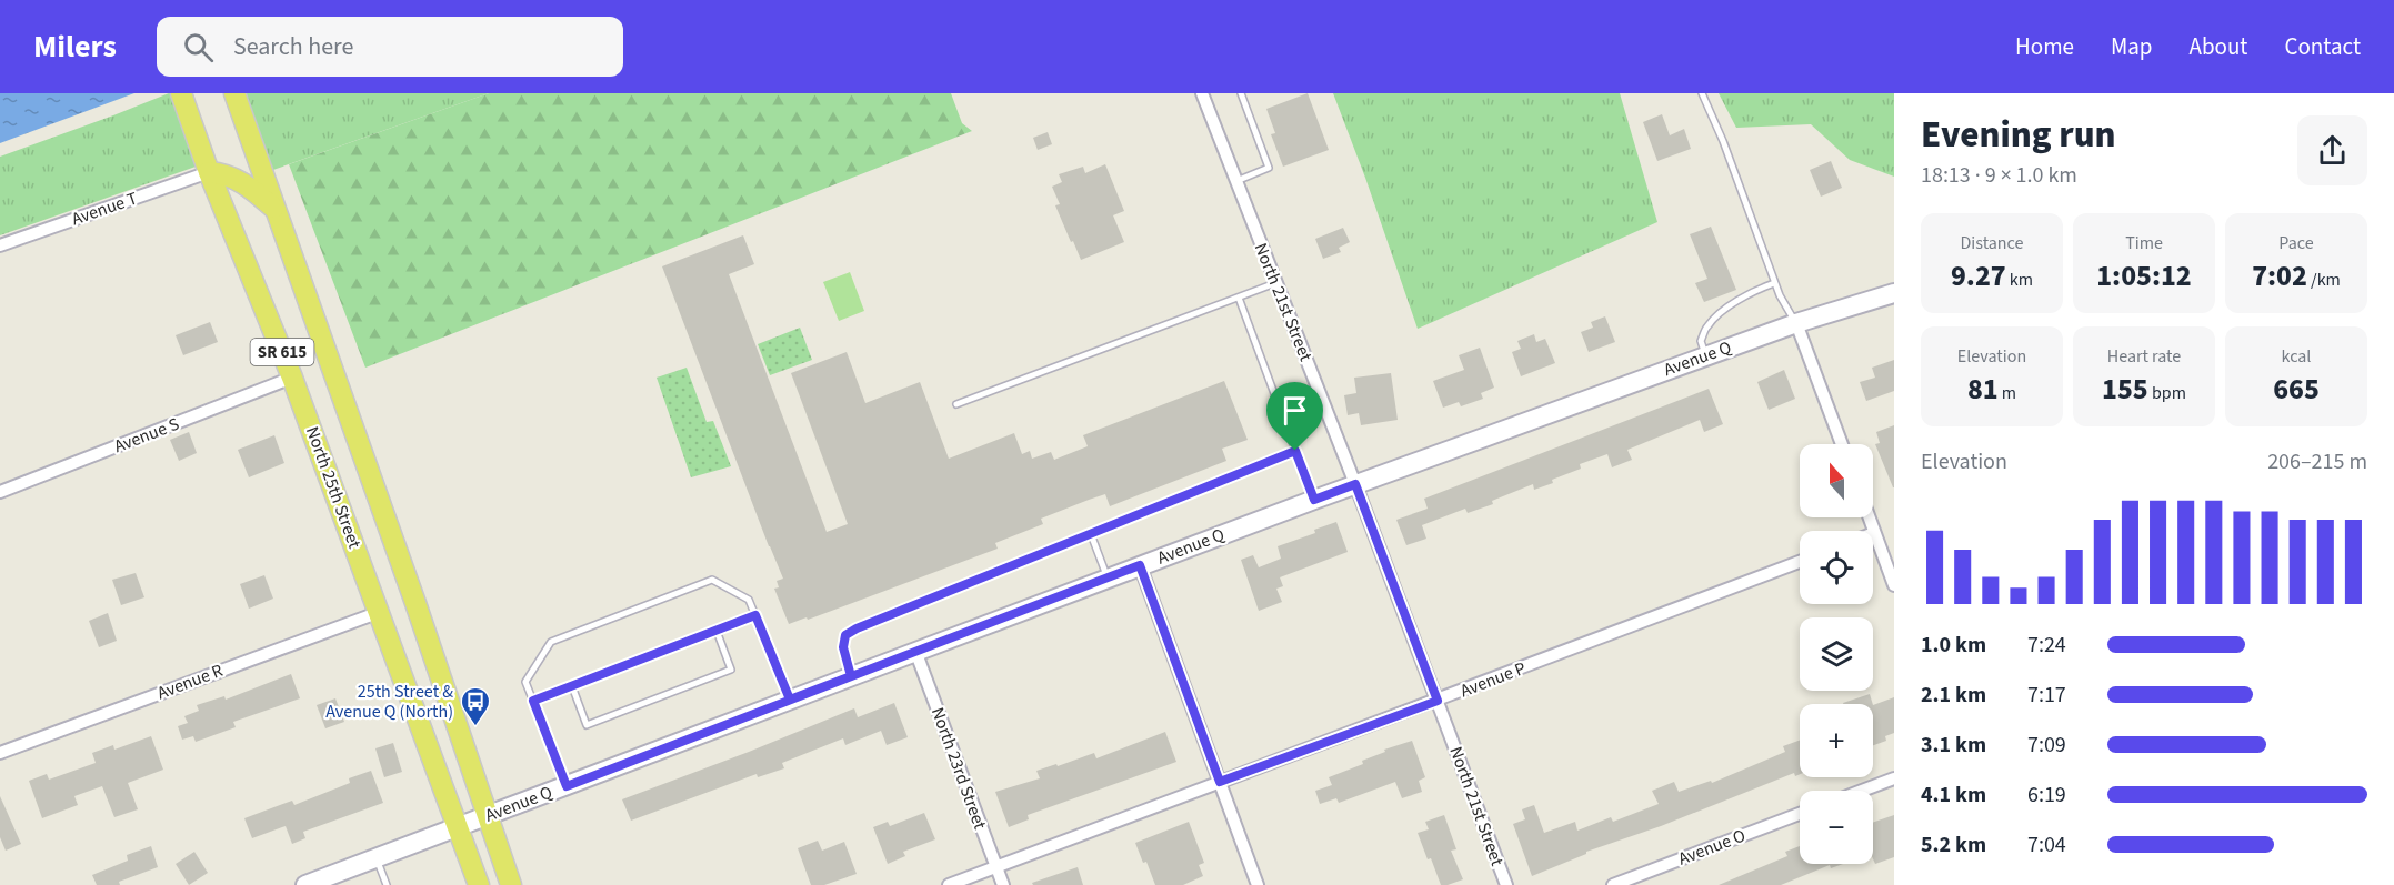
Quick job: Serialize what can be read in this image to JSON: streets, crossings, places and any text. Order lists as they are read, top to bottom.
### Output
{
  "streets": {
    "main road": ["SR 615", "North 25th Street"],
    "street": [
      "Avenue T",
      "North 21st Street",
      "Avenue Q",
      "Avenue S",
      "Avenue P",
      "Avenue R",
      "North 23rd Street",
      "Avenue O"
    ]
  },
  "crossings": [
    ["Avenue T", "North 25th Street"],
    ["North 21st Street", "Avenue Q"],
    ["North 21st Street", "Avenue P"],
    ["Avenue Q", "North 25th Street"],
    ["Avenue Q", "North 23rd Street"],
    ["Avenue S", "North 25th Street"],
    ["North 25th Street", "Avenue R"],
    ["Avenue P", "North 23rd Street"]
  ],
  "places": {
    "bus stop": ["25th Street & Avenue Q (North)"]
  },
  "north": "top",
  "page": {
    "header": "Milers",
    "search": "Search here",
    "nav": [
      "Home",
      "Map",
      "About",
      "Contact"
    ],
    "heading": ["Evening run", "18:13 · 9 × 1.0 km"],
    "stats": [
      ["Distance", "9.27 km"],
      ["Time", "1:05:12"],
      ["Pace", "7:02 /km"],
      ["Elevation", "81 m"],
      ["Heart rate", "155 bpm"],
      ["kcal", "665"]
    ],
    "chart": ["Elevation", "206–215 m"],
    "map_buttons": ["+", "−"],
    "list": [
      {
        "name": "1.0 km",
        "note": "7:24"
      },
      {
        "name": "2.1 km",
        "note": "7:17"
      },
      {
        "name": "3.1 km",
        "note": "7:09"
      },
      {
        "name": "4.1 km",
        "note": "6:19"
      },
      {
        "name": "5.2 km",
        "note": "7:04"
      }
    ]
  }
}
